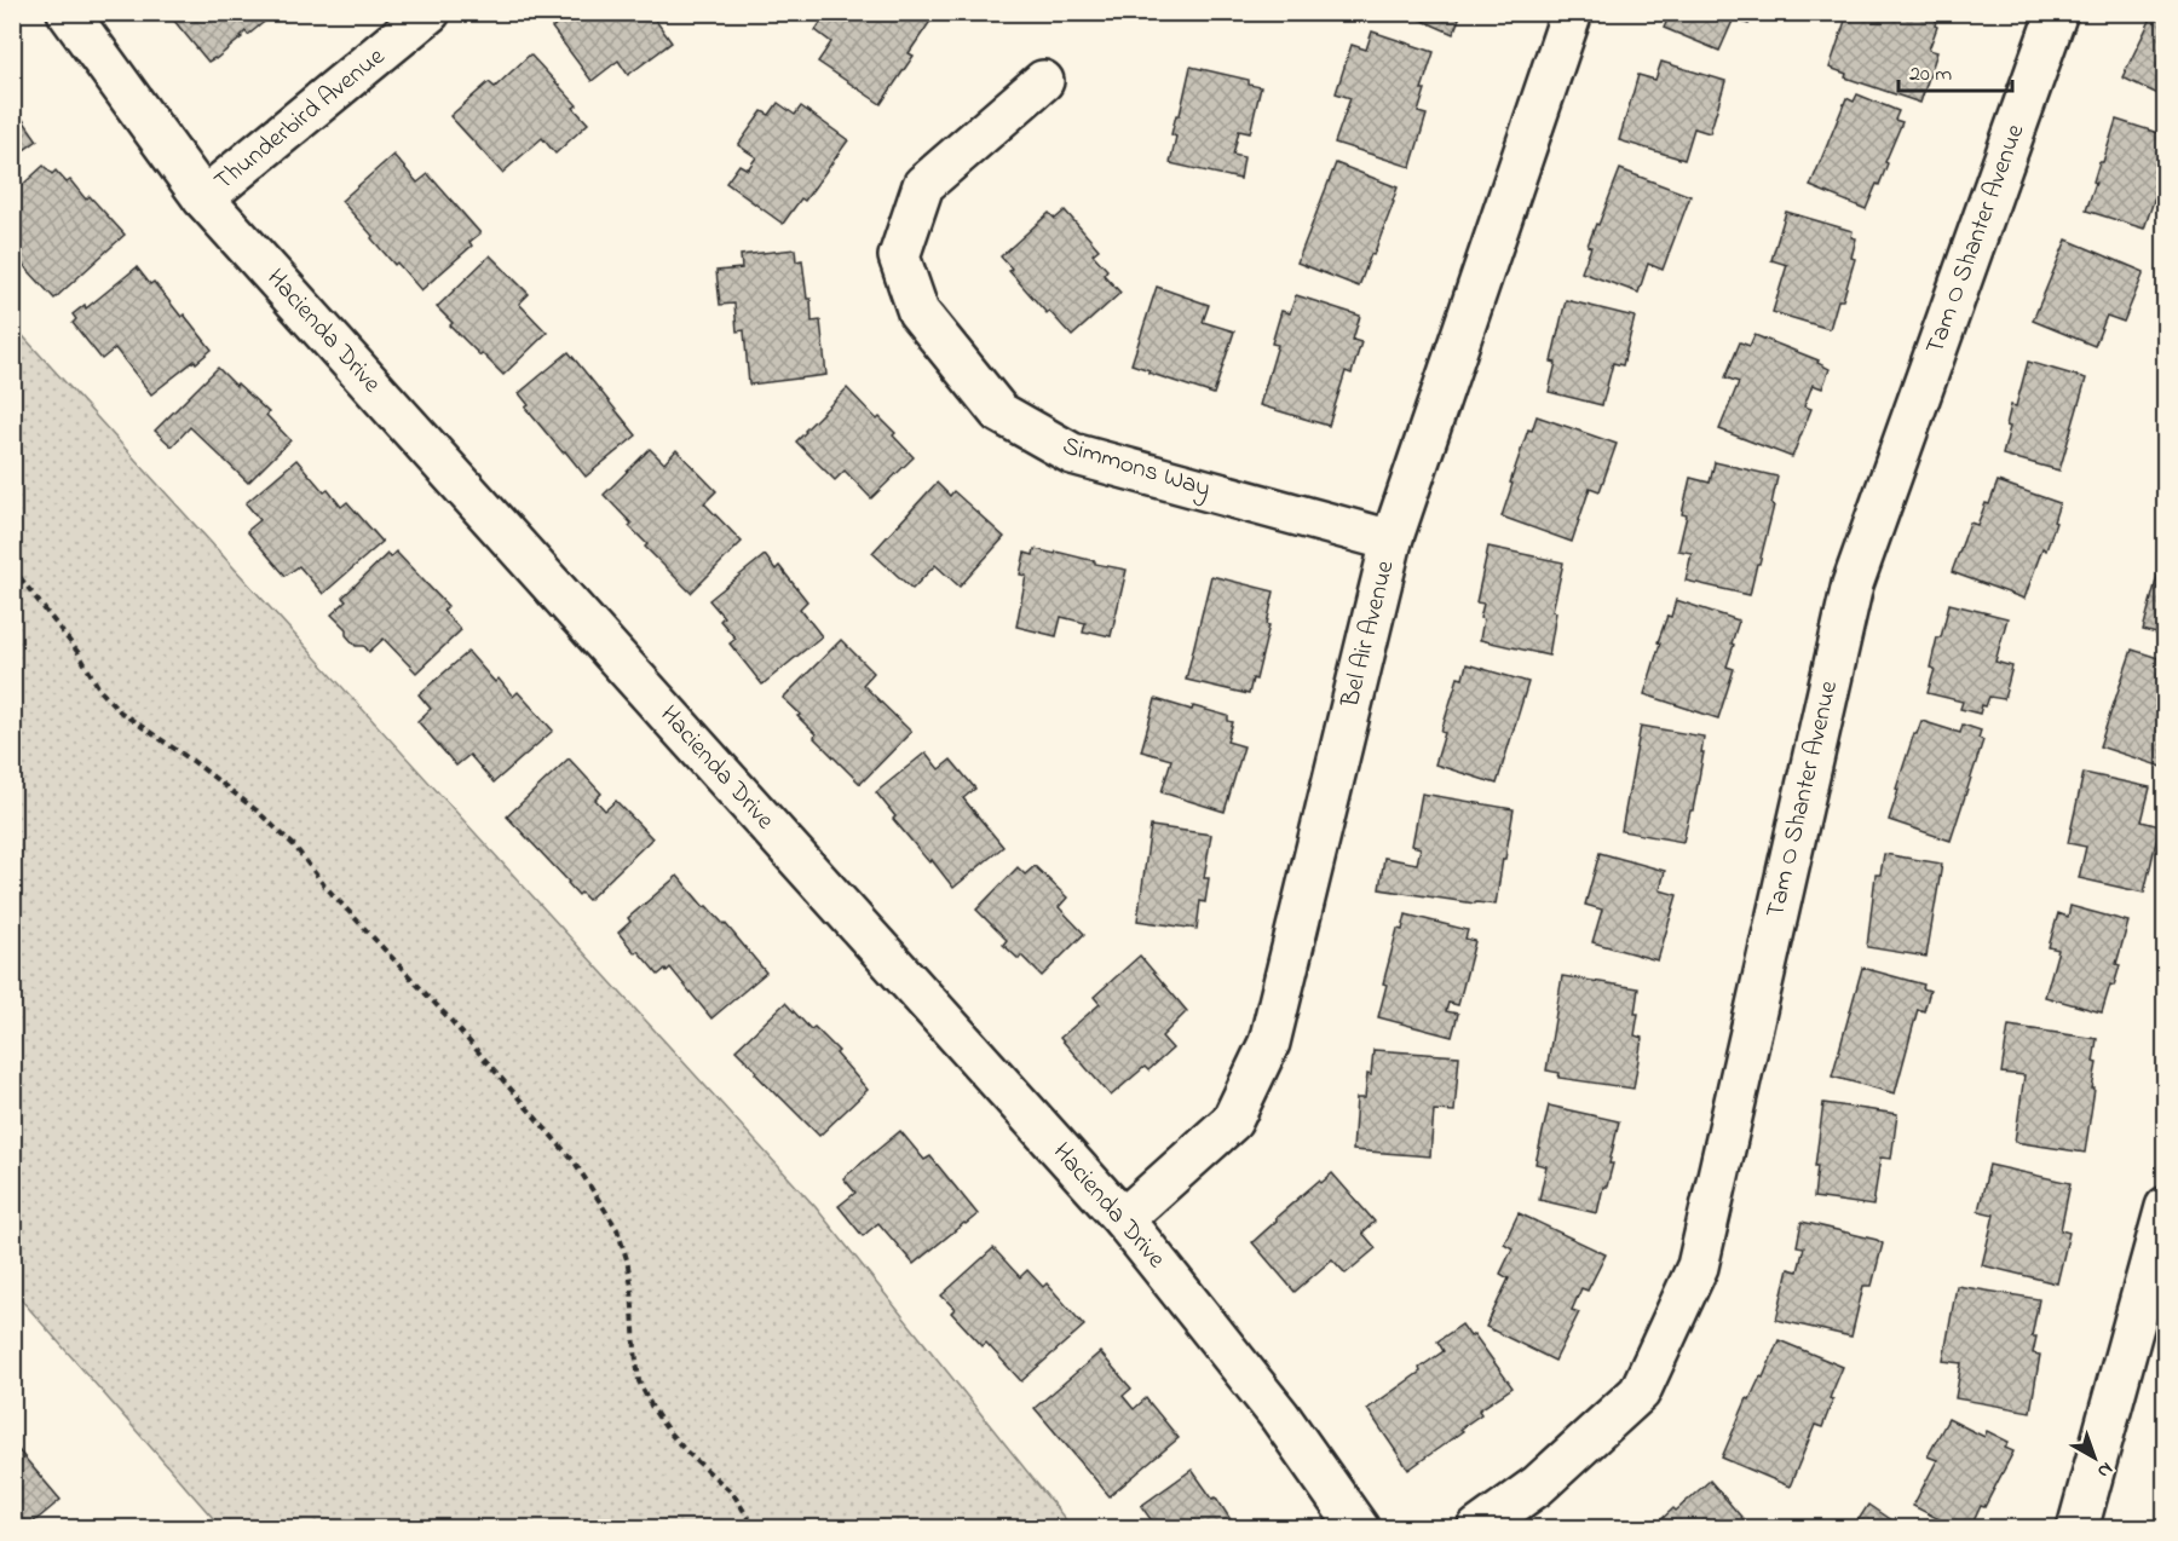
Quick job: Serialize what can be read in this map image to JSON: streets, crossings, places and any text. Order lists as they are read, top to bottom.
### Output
{
  "streets": {
    "street": [
      "Thunderbird Avenue",
      "Tam O Shanter Avenue",
      "Hacienda Drive",
      "Simmons Way",
      "Bel Air Avenue"
    ]
  },
  "crossings": [
    ["Thunderbird Avenue", "Hacienda Drive"],
    ["Hacienda Drive", "Bel Air Avenue"],
    ["Simmons Way", "Bel Air Avenue"]
  ],
  "scale_bar": "20 m",
  "north": "bottom right"
}
